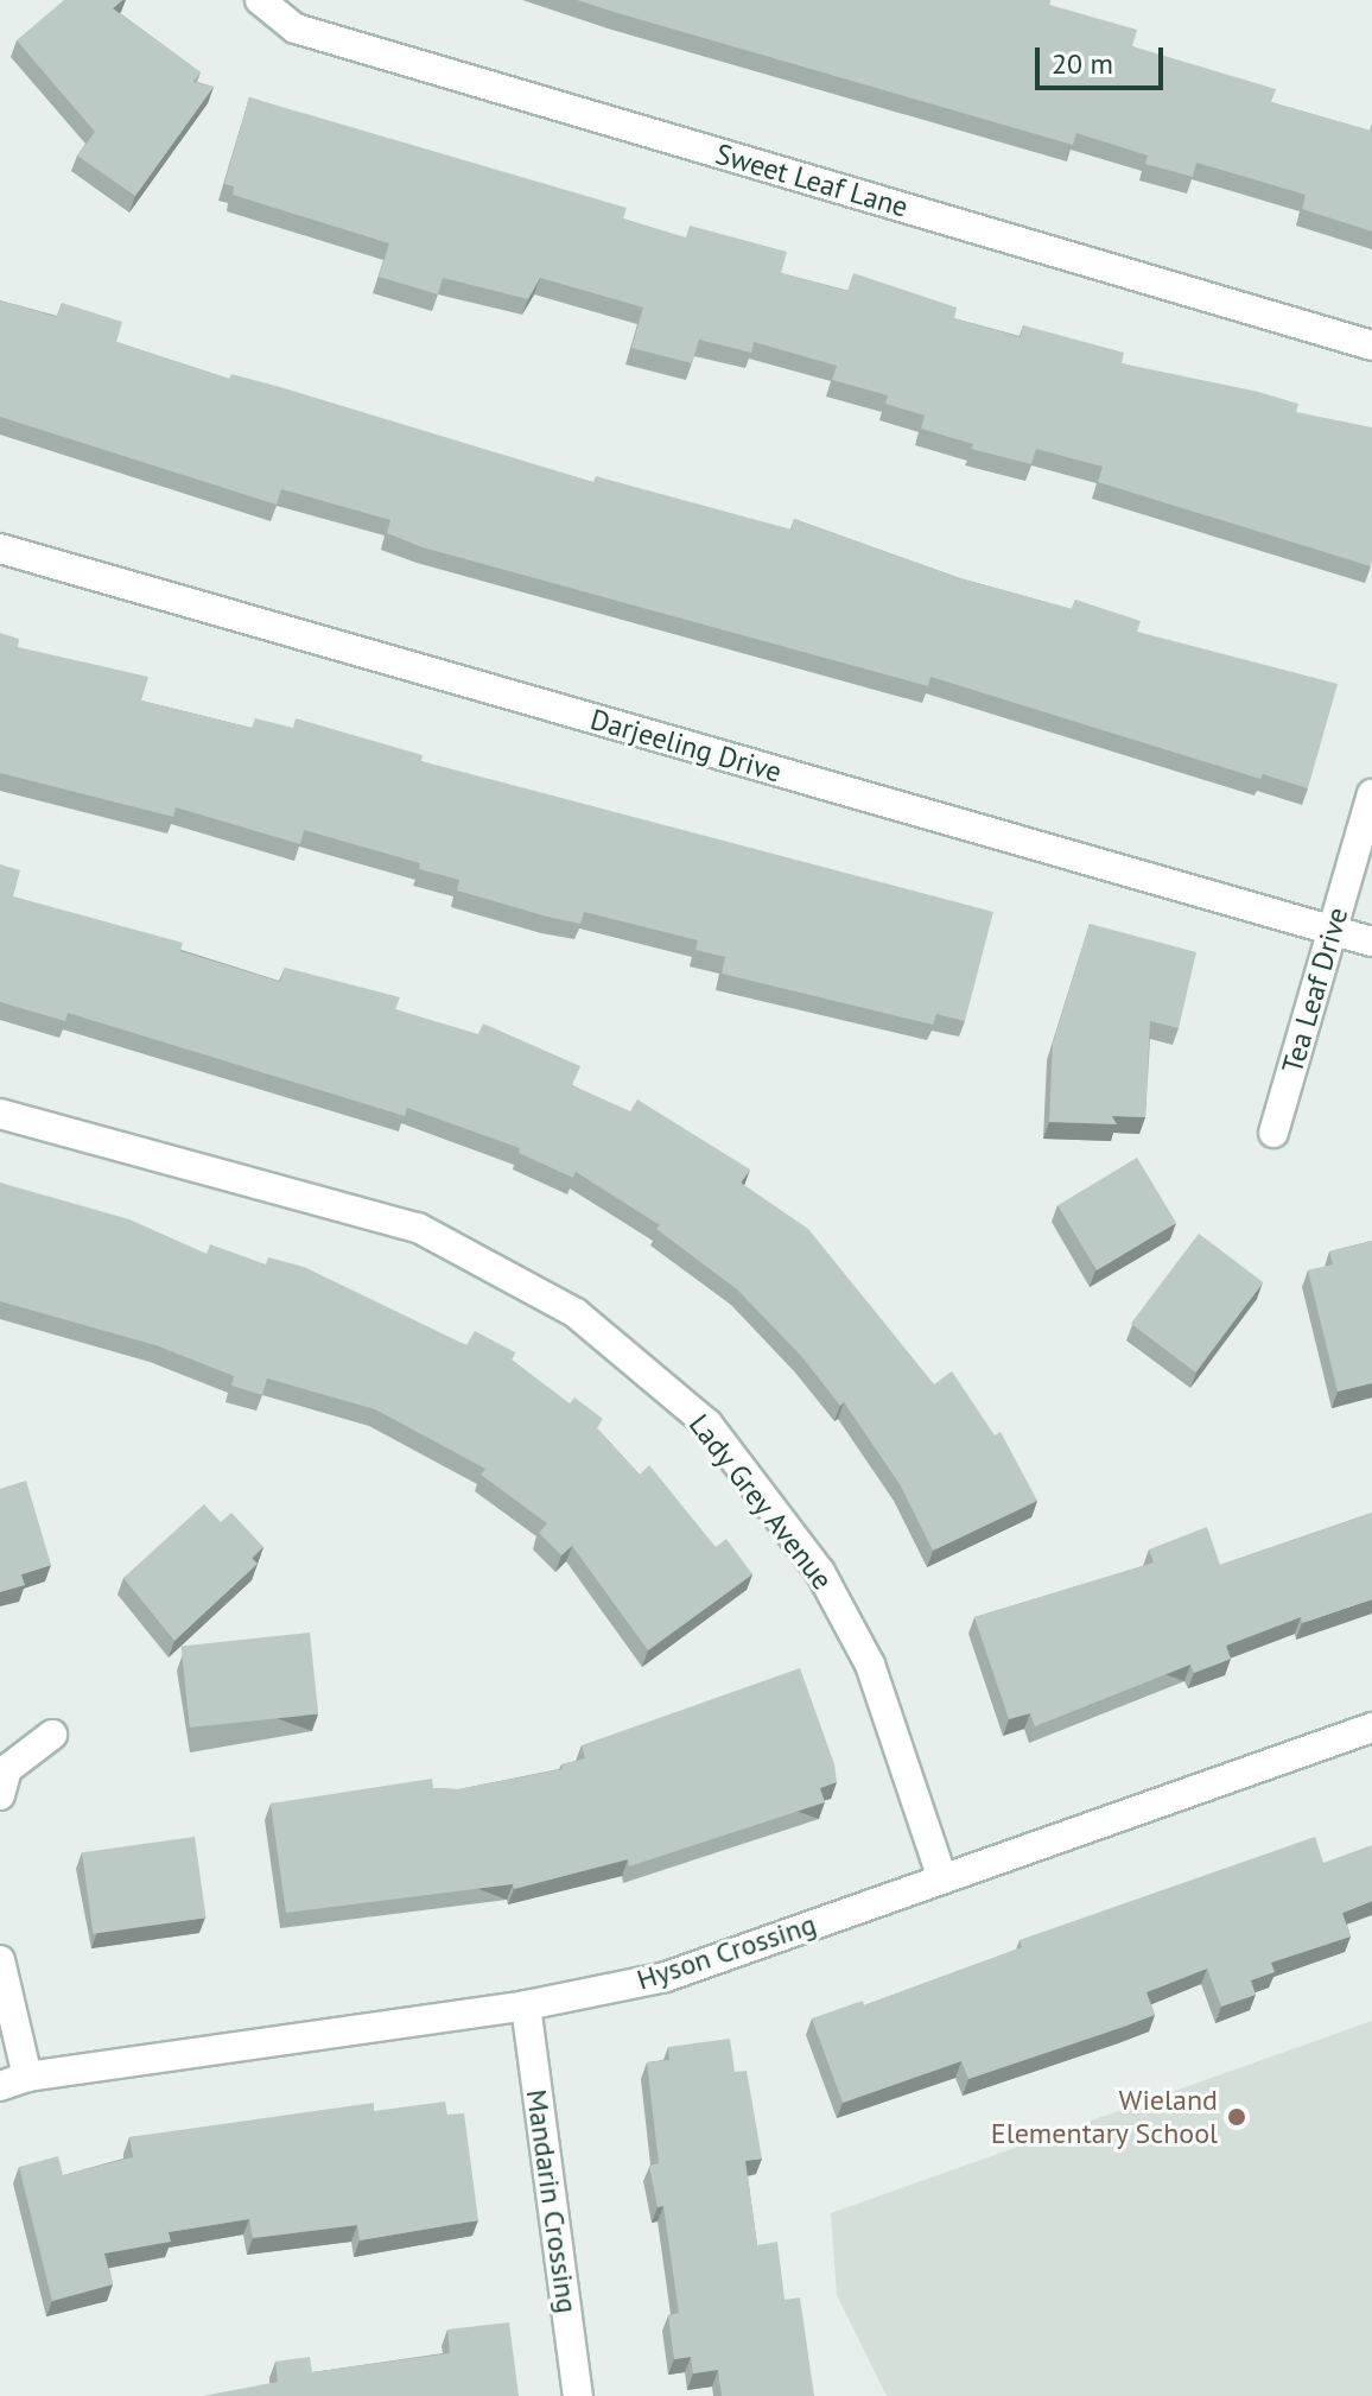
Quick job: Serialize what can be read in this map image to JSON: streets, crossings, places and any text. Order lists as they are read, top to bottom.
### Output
{
  "streets": {
    "street": [
      "Sweet Leaf Lane",
      "Darjeeling Drive",
      "Tea Leaf Drive",
      "Lady Grey Avenue",
      "Hyson Crossing",
      "Mandarin Crossing"
    ]
  },
  "crossings": [
    ["Darjeeling Drive", "Tea Leaf Drive"],
    ["Lady Grey Avenue", "Hyson Crossing"],
    ["Hyson Crossing", "Mandarin Crossing"]
  ],
  "places": ["Wieland Elementary School"],
  "scale_bar": "20 m"
}
